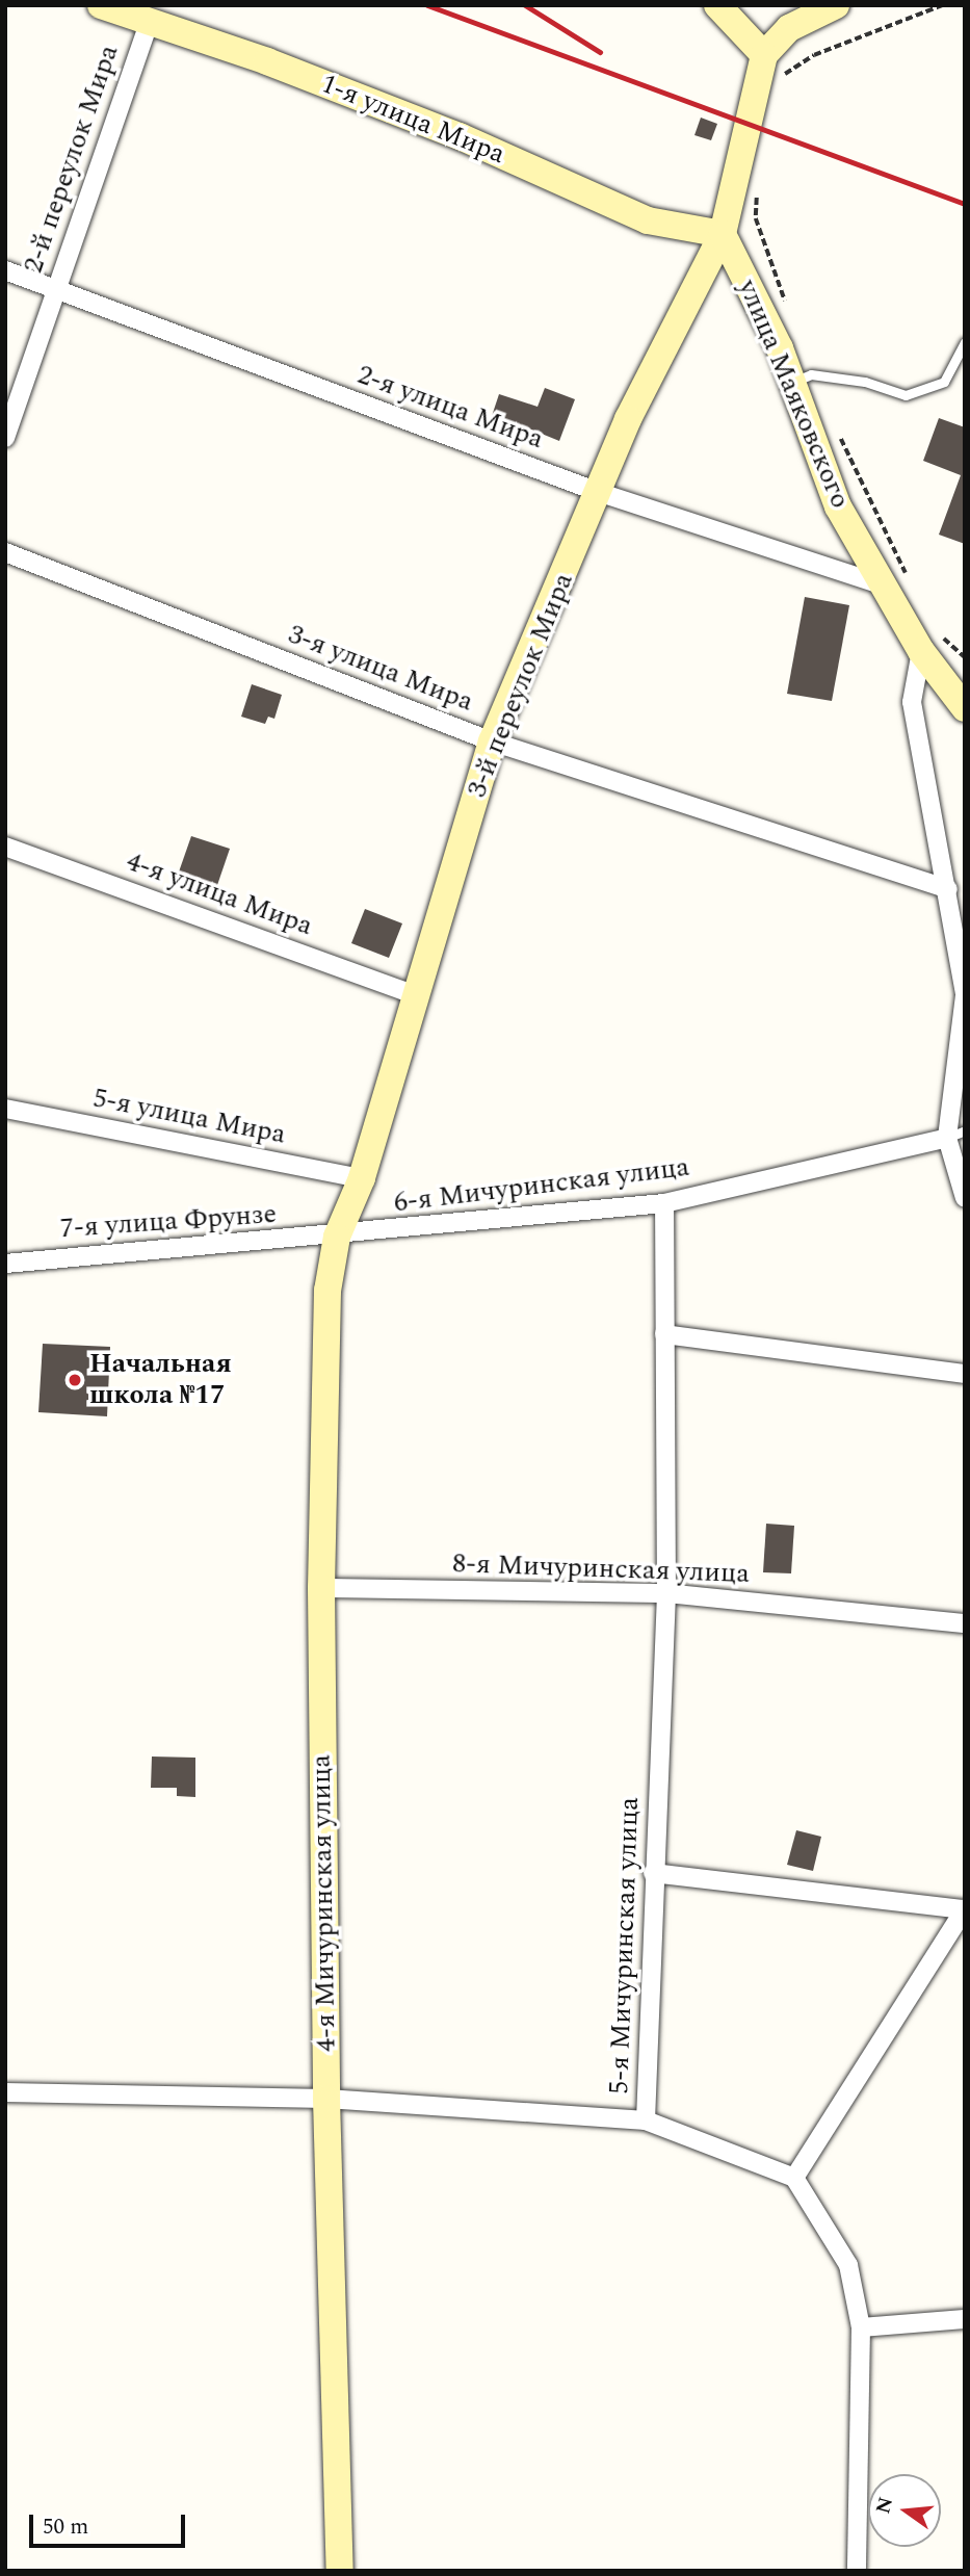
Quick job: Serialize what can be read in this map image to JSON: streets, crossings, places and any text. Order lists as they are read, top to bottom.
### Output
{
  "streets": {
    "street": [
      "1-я улица Мира",
      "2-й переулок Мира",
      "улица Маяковского",
      "2-я улица Мира",
      "3-я улица Мира",
      "3-й переулок Мира",
      "4-я улица Мира",
      "5-я улица Мира",
      "6-я Мичуринская улица",
      "7-я улица Фрунзе",
      "8-я Мичуринская улица",
      "4-я Мичуринская улица",
      "5-я Мичуринская улица"
    ]
  },
  "crossings": [
    ["1-я улица Мира", "2-й переулок Мира"],
    ["1-я улица Мира", "улица Маяковского"],
    ["1-я улица Мира", "3-й переулок Мира"],
    ["2-й переулок Мира", "2-я улица Мира"],
    ["улица Маяковского", "2-я улица Мира"],
    ["улица Маяковского", "3-й переулок Мира"],
    ["2-я улица Мира", "3-й переулок Мира"],
    ["3-я улица Мира", "3-й переулок Мира"],
    ["3-й переулок Мира", "4-я улица Мира"],
    ["3-й переулок Мира", "5-я улица Мира"],
    ["3-й переулок Мира", "6-я Мичуринская улица"],
    ["3-й переулок Мира", "7-я улица Фрунзе"],
    ["3-й переулок Мира", "4-я Мичуринская улица"],
    ["6-я Мичуринская улица", "7-я улица Фрунзе"],
    ["6-я Мичуринская улица", "4-я Мичуринская улица"],
    ["6-я Мичуринская улица", "5-я Мичуринская улица"],
    ["7-я улица Фрунзе", "4-я Мичуринская улица"],
    ["8-я Мичуринская улица", "4-я Мичуринская улица"],
    ["8-я Мичуринская улица", "5-я Мичуринская улица"]
  ],
  "places": ["Начальная школа №17"],
  "scale_bar": "50 m",
  "north": "left"
}
